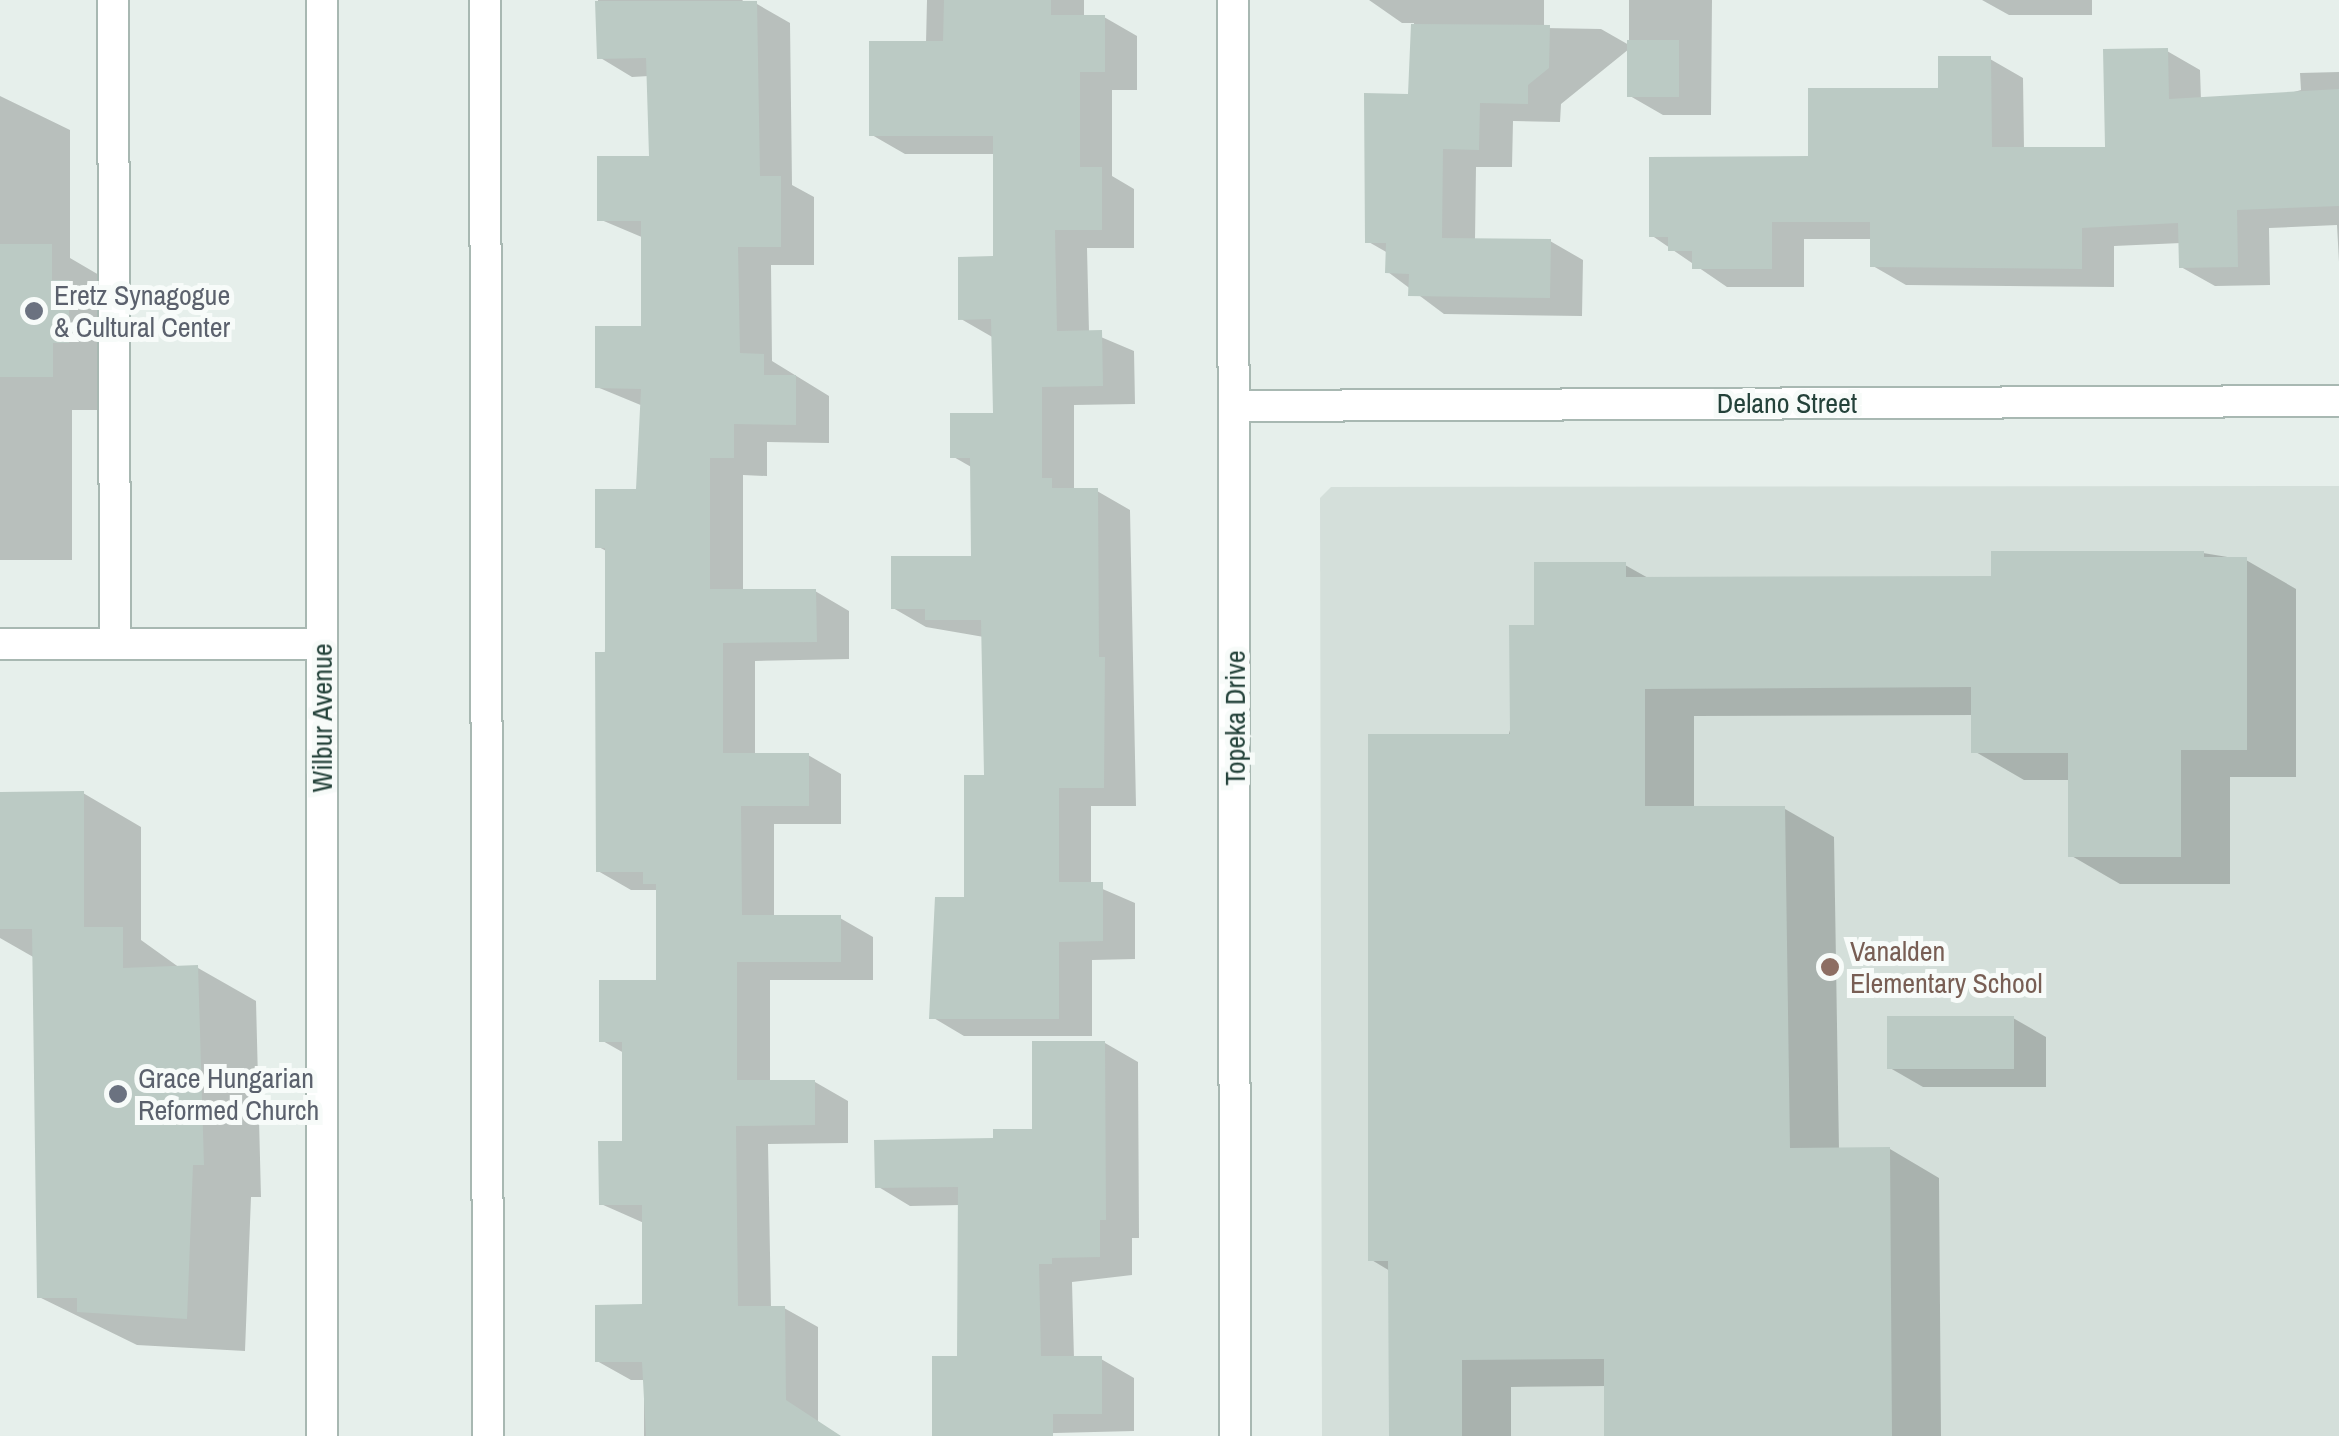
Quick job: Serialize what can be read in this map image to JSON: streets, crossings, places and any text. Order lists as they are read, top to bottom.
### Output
{
  "streets": {
    "street": ["Delano Street", "Wilbur Avenue", "Topeka Drive"]
  },
  "crossings": [
    ["Delano Street", "Topeka Drive"]
  ],
  "places": ["Eretz Synagogue & Cultural Center", "Vanalden Elementary School", "Grace Hungarian Reformed Church"]
}
